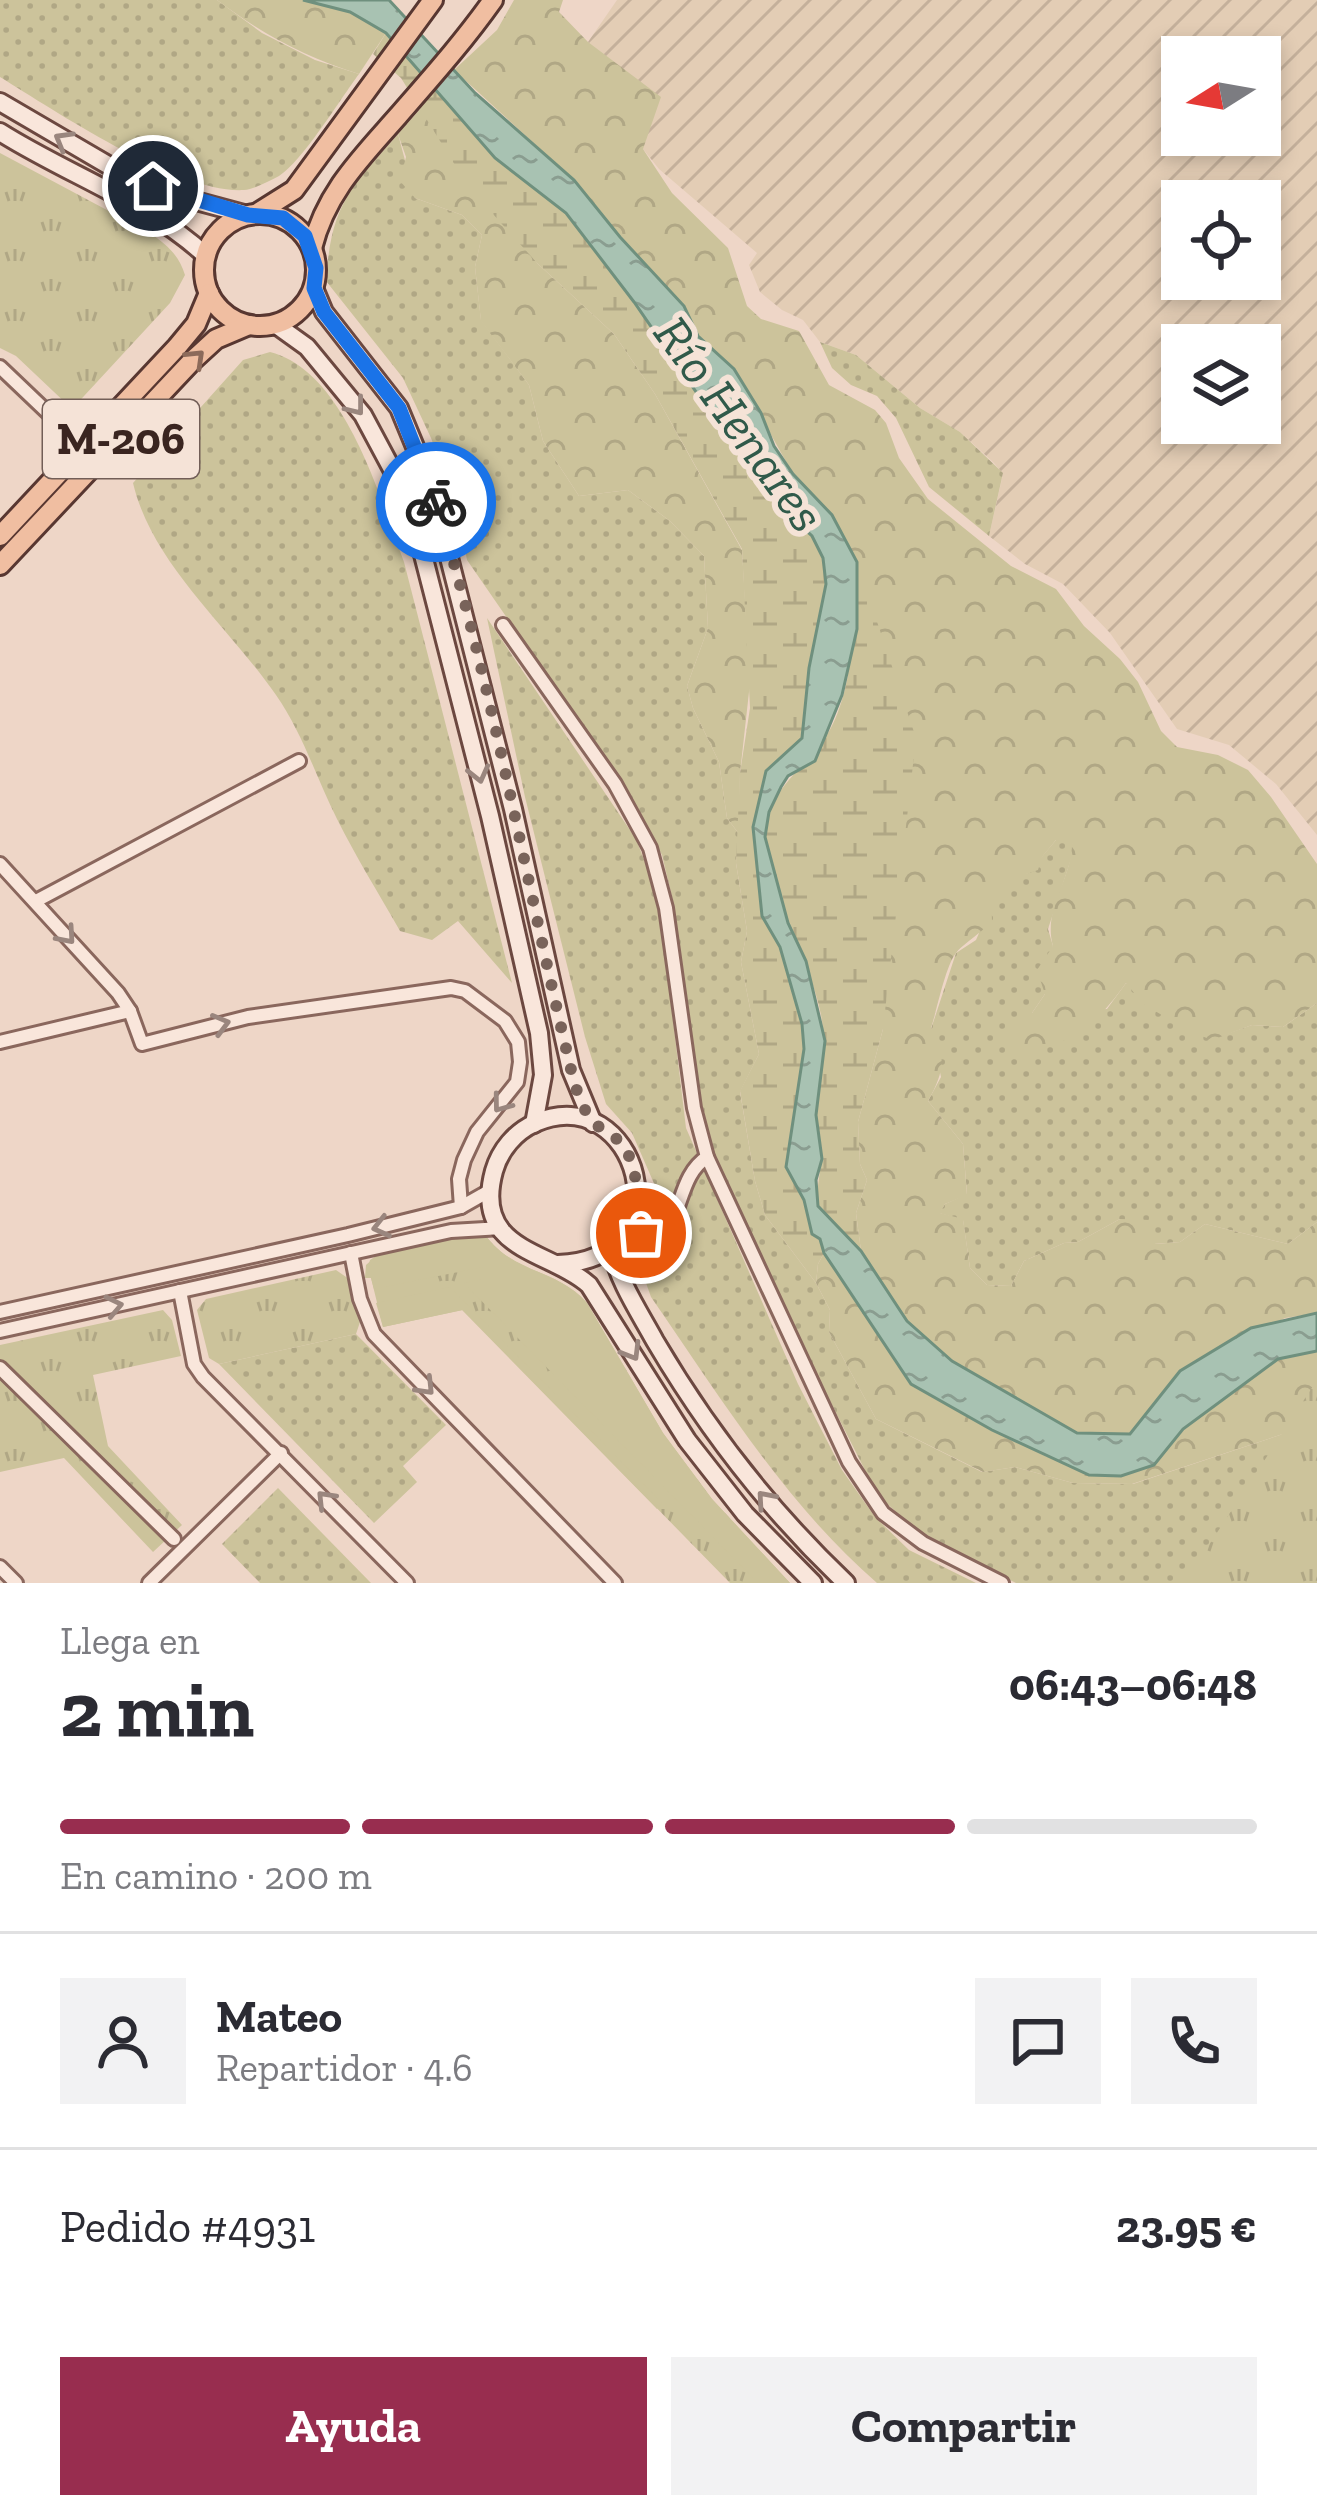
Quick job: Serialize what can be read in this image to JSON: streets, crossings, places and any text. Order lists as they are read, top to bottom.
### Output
{
  "streets": {
    "main road": ["M-206"]
  },
  "water": ["Río Henares"],
  "north": "left",
  "page": {
    "heading": ["2 min", "Llega en", "06:43–06:48"],
    "panel": [
      "Mateo",
      "Repartidor · 4.6",
      "Pedido #4931",
      "23.95 €"
    ],
    "bar": "En camino · 200 m",
    "buttons": ["Ayuda", "Compartir"]
  }
}
